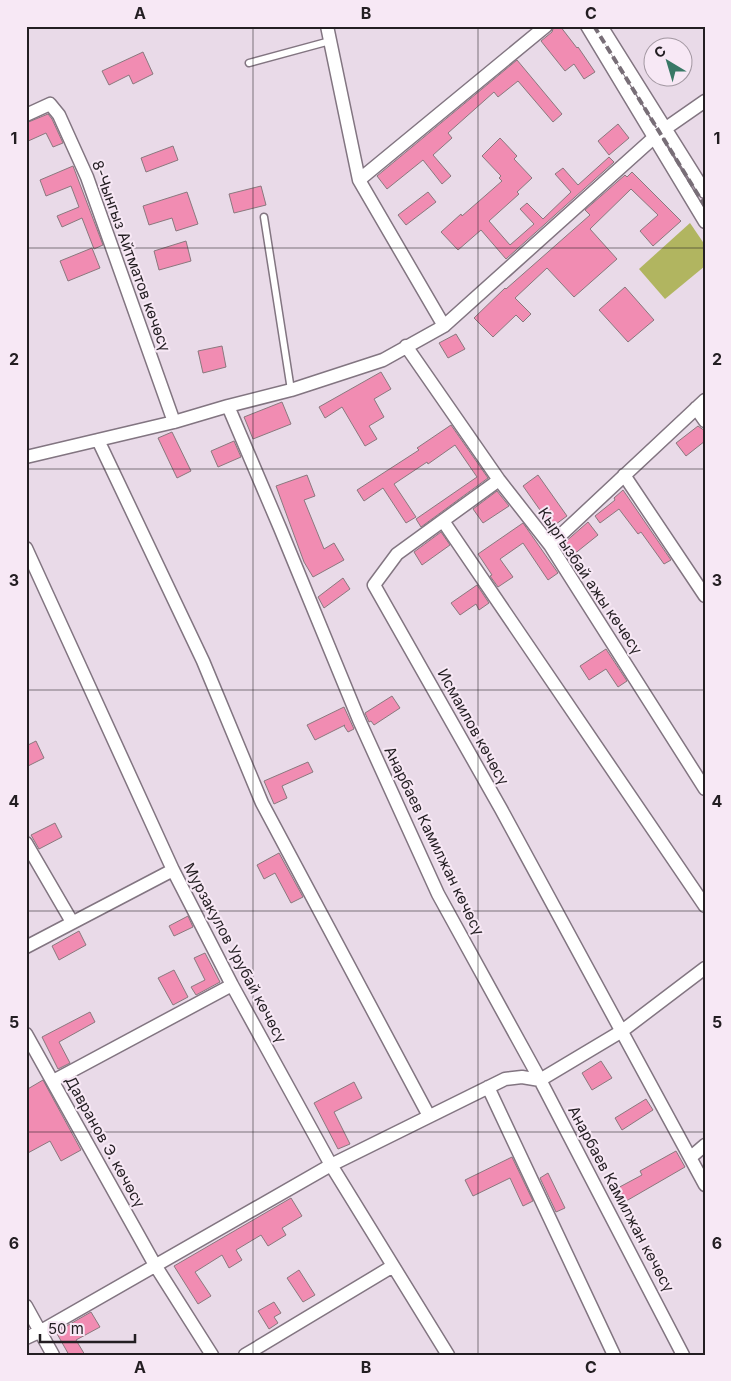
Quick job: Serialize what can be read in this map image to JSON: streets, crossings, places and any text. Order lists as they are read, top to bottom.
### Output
{
  "streets": {
    "street": [
      "8-Чынгыз Айтматов көчөсү",
      "Кыргызбай ажы көчөсү",
      "Исмаилов көчөсү",
      "Анарбаев Камилжан көчөсү",
      "Мурзакулов Урубай көчөсү",
      "Давранов Э. көчөсү"
    ]
  },
  "crossings": [
    ["Кыргызбай ажы көчөсү", "Исмаилов көчөсү"]
  ],
  "scale_bar": "50 m",
  "north": "top left",
  "grid": {
    "columns": ["A", "B", "C"],
    "rows": [
      "1",
      "2",
      "3",
      "4",
      "5",
      "6"
    ]
  }
}
